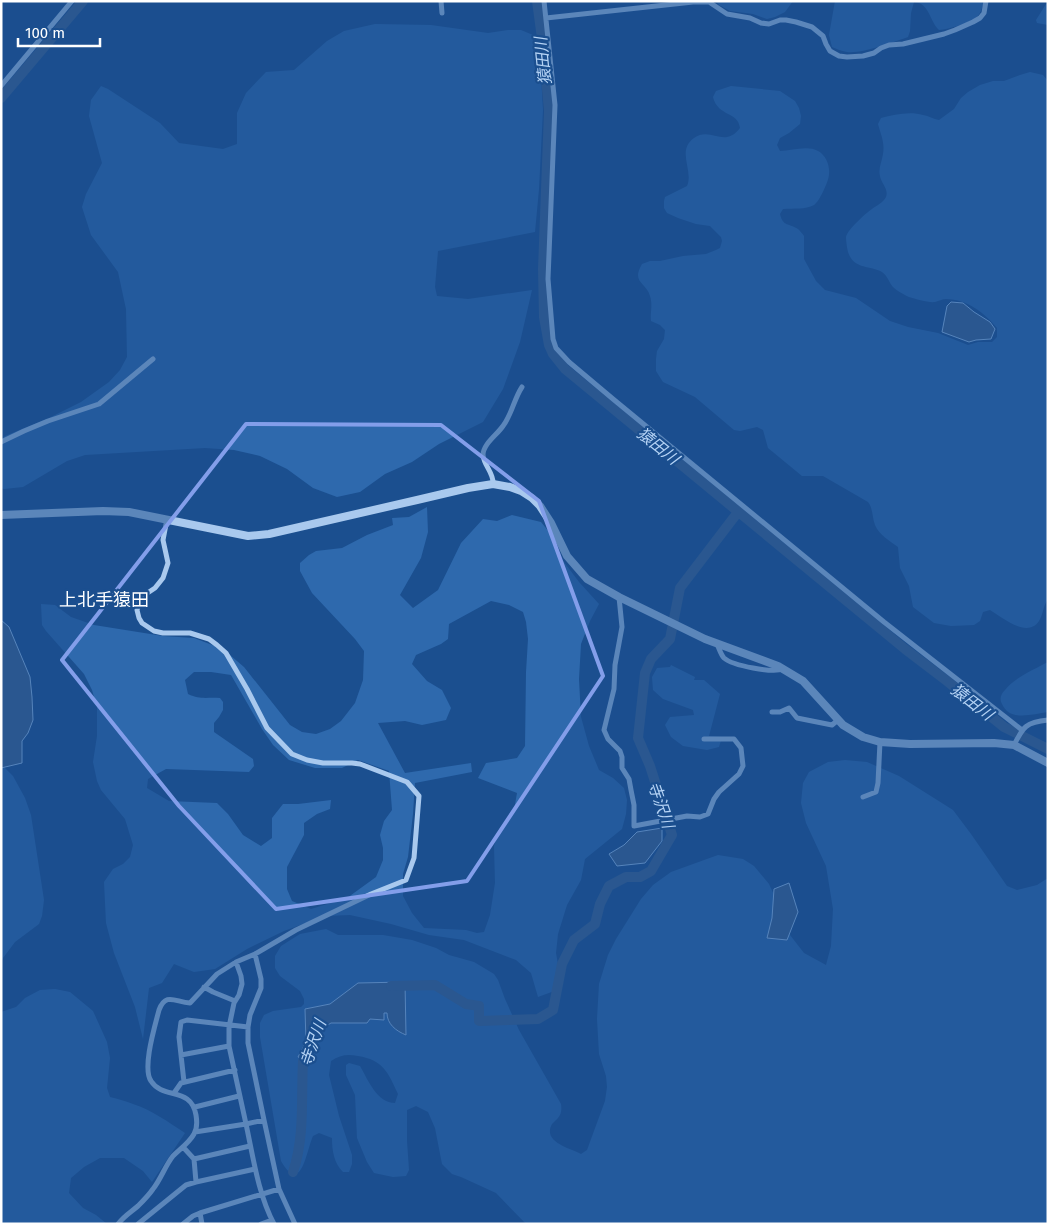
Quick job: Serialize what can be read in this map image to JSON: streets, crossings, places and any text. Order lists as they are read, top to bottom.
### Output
{
  "districts": ["上北手猿田"],
  "water": ["猿田川", "寺沢川"],
  "scale_bar": "100 m"
}
